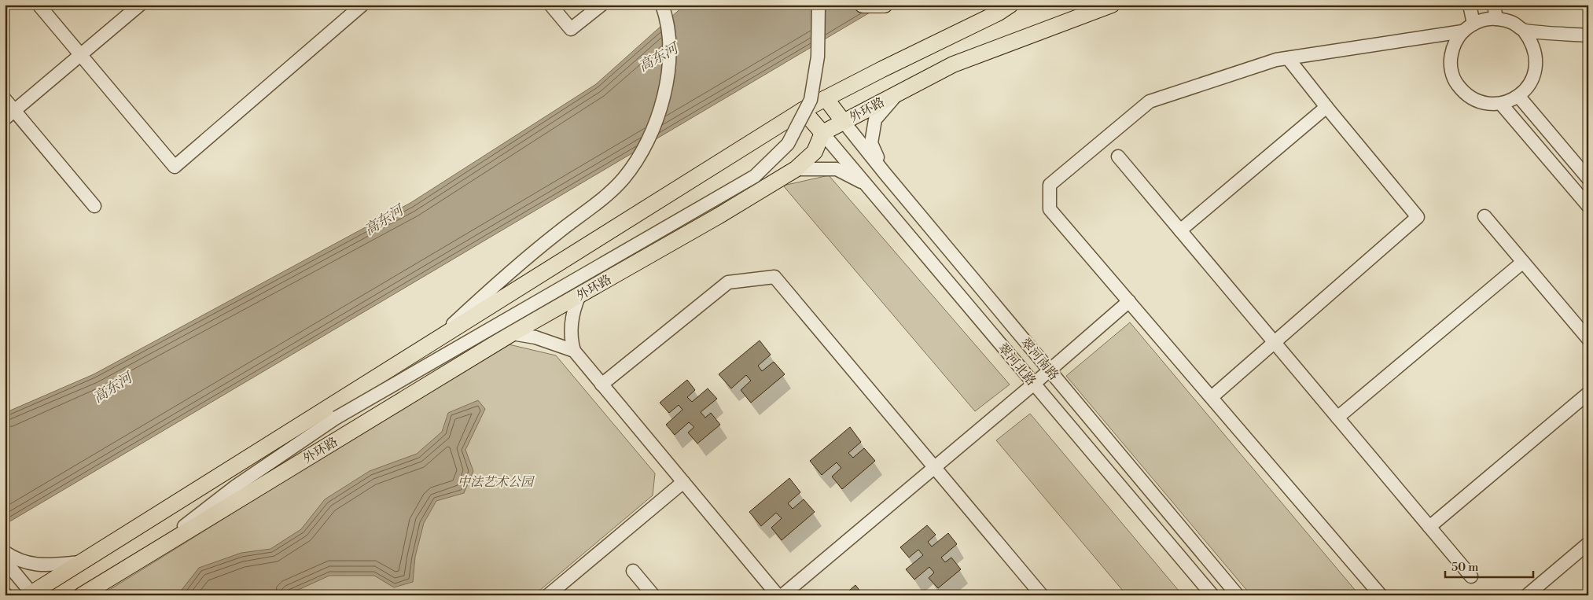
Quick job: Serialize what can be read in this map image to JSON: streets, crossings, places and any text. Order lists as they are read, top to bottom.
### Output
{
  "streets": {
    "main road": ["外环路"],
    "street": ["翠河南路", "翠河北路"]
  },
  "crossings": [
    ["外环路", "翠河南路"],
    ["外环路", "翠河北路"]
  ],
  "water": ["高东河"],
  "parks": ["中法艺术公园"],
  "scale_bar": "50 m"
}
